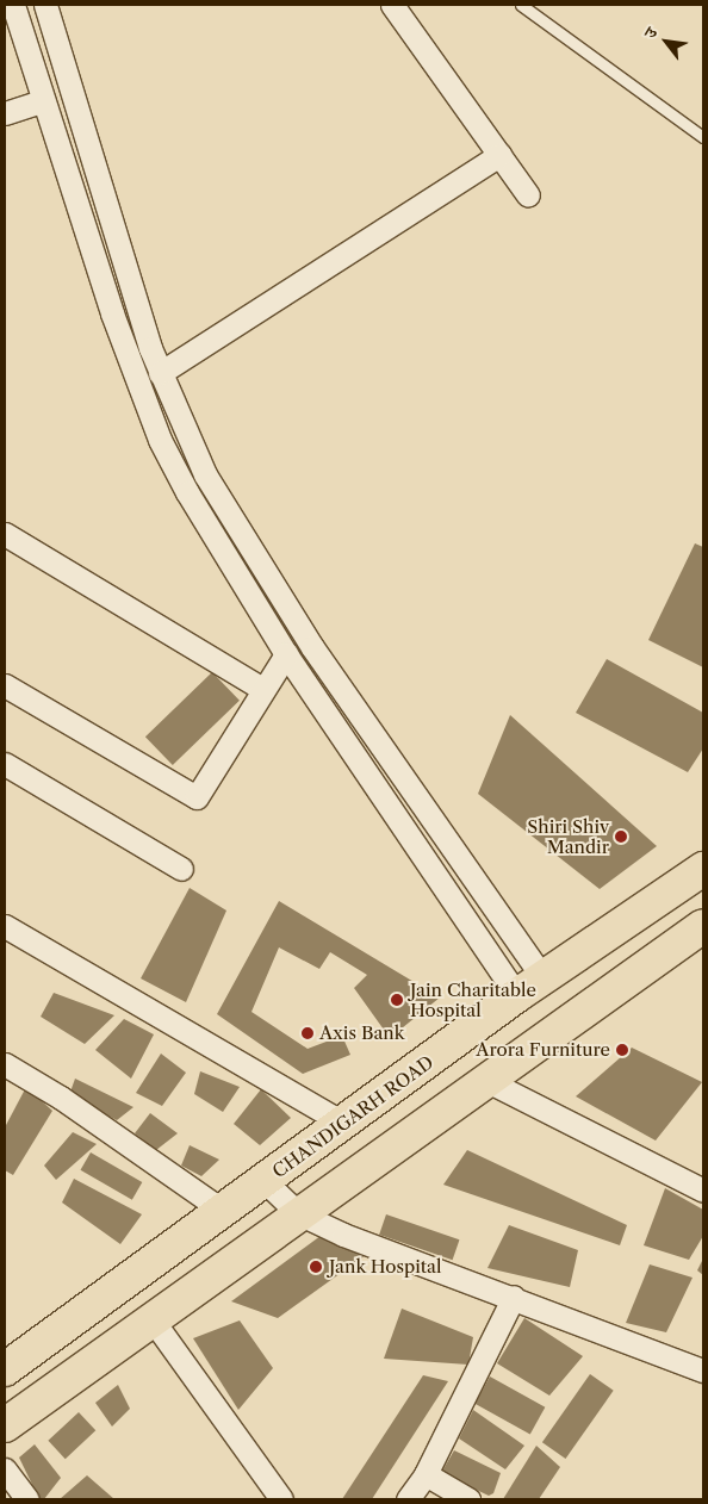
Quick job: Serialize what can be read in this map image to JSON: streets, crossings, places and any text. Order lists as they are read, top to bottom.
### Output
{
  "streets": {
    "main road": ["CHANDIGARH ROAD"]
  },
  "places": [
    "Shiri Shiv Mandir",
    "Jain Charitable Hospital",
    "Axis Bank",
    "Arora Furniture",
    "Jank Hospital"
  ],
  "north": "top left"
}
